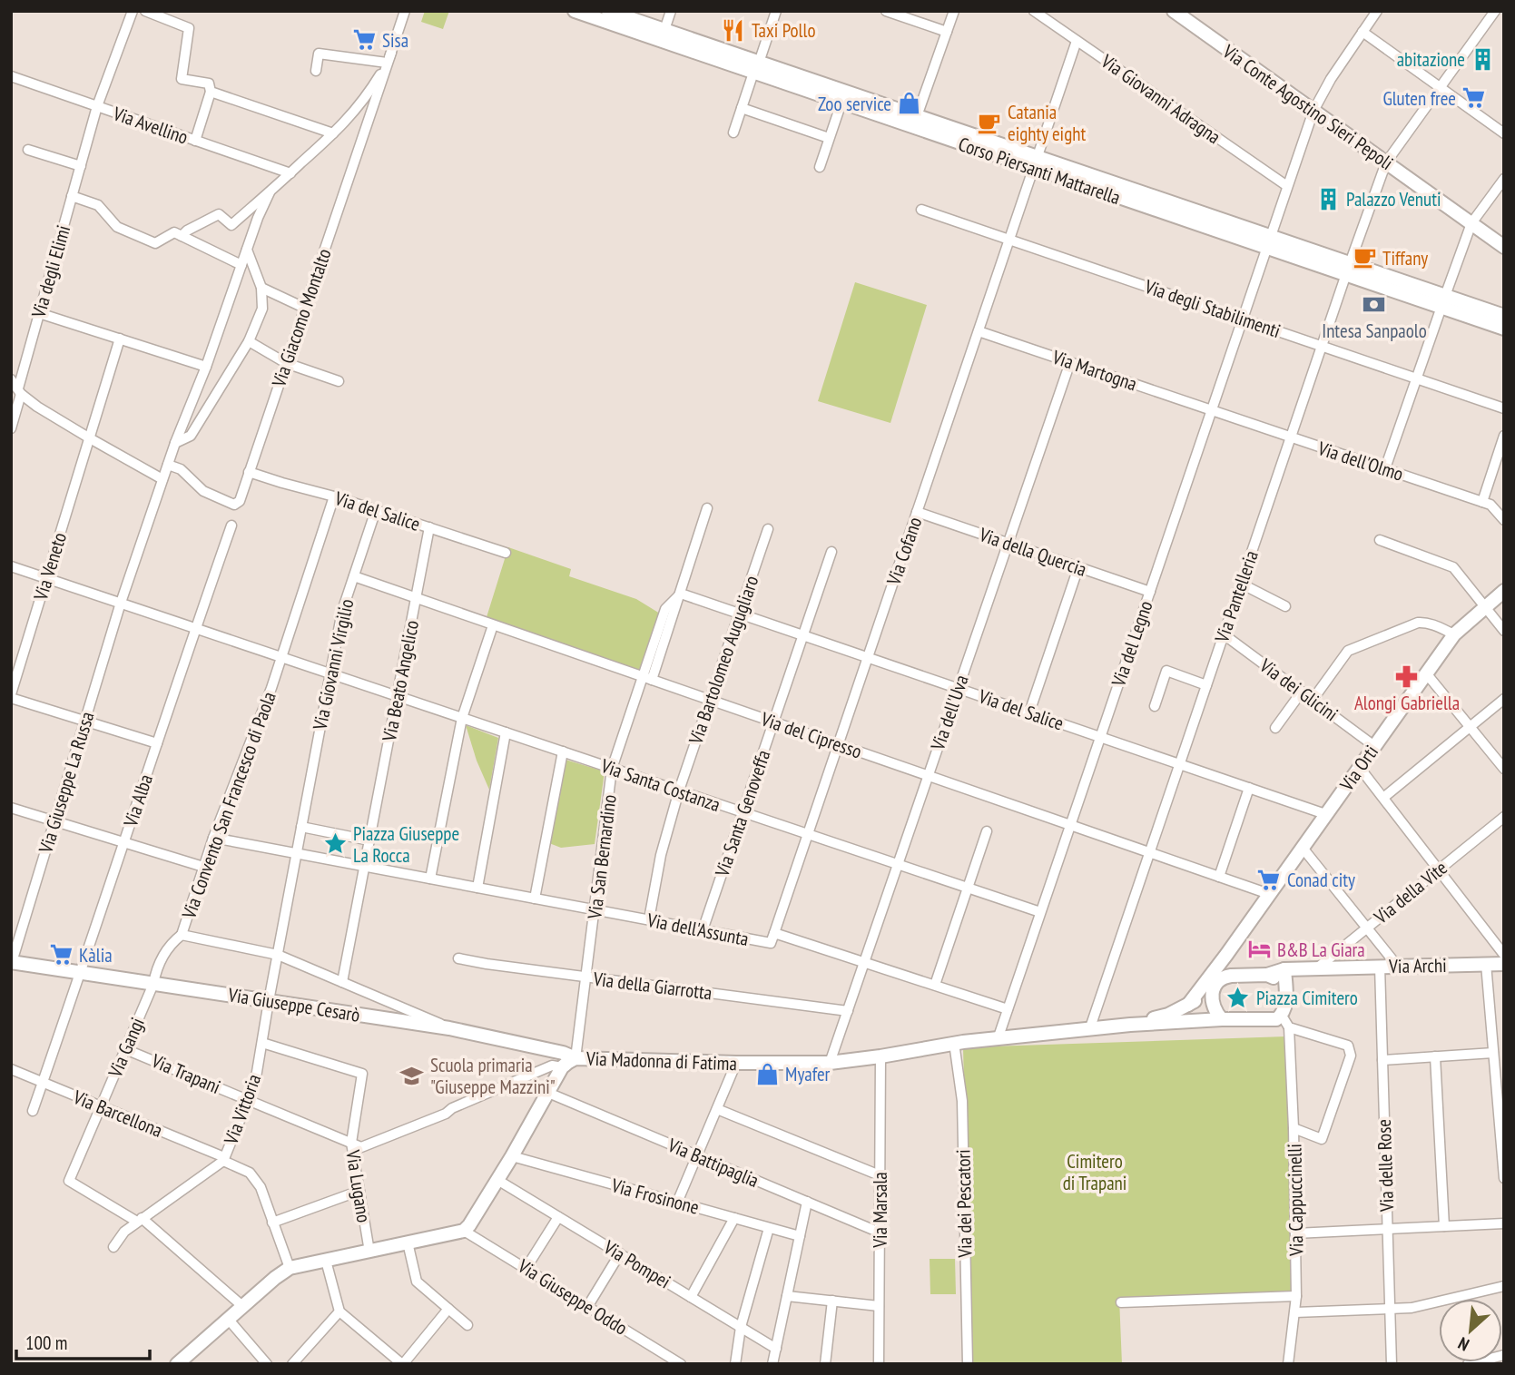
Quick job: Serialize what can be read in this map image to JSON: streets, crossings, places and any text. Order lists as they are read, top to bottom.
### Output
{
  "streets": {
    "street": [
      "Via Giovanni Adragna",
      "Via Conte Agostino Sieri Pepoli",
      "Via Avellino",
      "Corso Piersanti Mattarella",
      "Via degli Elimi",
      "Via degli Stabilimenti",
      "Via Giacomo Montalto",
      "Via Martogna",
      "Via dell'Olmo",
      "Via del Salice",
      "Via Cofano",
      "Via della Quercia",
      "Via Veneto",
      "Via Pantelleria",
      "Via del Legno",
      "Via Bartolomeo Augugliaro",
      "Via Giovanni Virgilio",
      "Via Beato Angelico",
      "Via dei Glicini",
      "Via dell'Uva",
      "Via del Cipresso",
      "Via Orti",
      "Via Giuseppe La Russa",
      "Via Santa Costanza",
      "Via Alba",
      "Via Convento San Francesco di Paola",
      "Via Santa Genoveffa",
      "Via San Bernardino",
      "Via della Vite",
      "Via dell'Assunta",
      "Via Archi",
      "Via della Giarrotta",
      "Via Giuseppe Cesarò",
      "Via Gangi",
      "Via Madonna di Fatima",
      "Via Trapani",
      "Via Vittoria",
      "Via Barcellona",
      "Via Battipaglia",
      "Via delle Rose",
      "Via Lugano",
      "Via Frosinone",
      "Via Cappuccinelli",
      "Via dei Pescatori",
      "Via Marsala",
      "Via Pompei",
      "Via Giuseppe Oddo"
    ]
  },
  "crossings": [
    ["Via Giovanni Adragna", "Via Cofano"],
    ["Via Giovanni Adragna", "Via del Legno"],
    ["Via Conte Agostino Sieri Pepoli", "Via Pantelleria"],
    ["Via Conte Agostino Sieri Pepoli", "Via del Legno"],
    ["Via Avellino", "Via degli Elimi"],
    ["Corso Piersanti Mattarella", "Via Cofano"],
    ["Corso Piersanti Mattarella", "Via Pantelleria"],
    ["Corso Piersanti Mattarella", "Via del Legno"],
    ["Via degli Stabilimenti", "Via Cofano"],
    ["Via degli Stabilimenti", "Via Pantelleria"],
    ["Via degli Stabilimenti", "Via del Legno"],
    ["Via Giacomo Montalto", "Via del Salice"],
    ["Via Martogna", "Via dell'Olmo"],
    ["Via Martogna", "Via Cofano"],
    ["Via Martogna", "Via del Legno"],
    ["Via Martogna", "Via dell'Uva"],
    ["Via dell'Olmo", "Via Pantelleria"],
    ["Via dell'Olmo", "Via del Legno"],
    ["Via del Salice", "Via Cofano"],
    ["Via del Salice", "Via Pantelleria"],
    ["Via del Salice", "Via del Legno"],
    ["Via del Salice", "Via Bartolomeo Augugliaro"],
    ["Via del Salice", "Via Giovanni Virgilio"],
    ["Via del Salice", "Via Beato Angelico"],
    ["Via del Salice", "Via dell'Uva"],
    ["Via del Salice", "Via Orti"],
    ["Via del Salice", "Via Convento San Francesco di Paola"],
    ["Via del Salice", "Via Santa Genoveffa"],
    ["Via del Salice", "Via San Bernardino"],
    ["Via Cofano", "Via della Quercia"],
    ["Via Cofano", "Via del Cipresso"],
    ["Via Cofano", "Via Santa Costanza"],
    ["Via Cofano", "Via dell'Assunta"],
    ["Via della Quercia", "Via del Legno"],
    ["Via della Quercia", "Via dell'Uva"],
    ["Via Veneto", "Via Santa Costanza"],
    ["Via Pantelleria", "Via dei Glicini"],
    ["Via Pantelleria", "Via del Cipresso"],
    ["Via Pantelleria", "Via Madonna di Fatima"],
    ["Via del Legno", "Via del Cipresso"],
    ["Via del Legno", "Via Santa Costanza"],
    ["Via del Legno", "Via dell'Assunta"],
    ["Via del Legno", "Via Madonna di Fatima"],
    ["Via Bartolomeo Augugliaro", "Via del Cipresso"],
    ["Via Bartolomeo Augugliaro", "Via Santa Costanza"],
    ["Via Bartolomeo Augugliaro", "Via dell'Assunta"],
    ["Via Giovanni Virgilio", "Via del Cipresso"],
    ["Via Giovanni Virgilio", "Via Santa Costanza"],
    ["Via Giovanni Virgilio", "Via dell'Assunta"],
    ["Via Beato Angelico", "Via del Cipresso"],
    ["Via Beato Angelico", "Via Santa Costanza"],
    ["Via Beato Angelico", "Via dell'Assunta"],
    ["Via dei Glicini", "Via Orti"],
    ["Via dell'Uva", "Via del Cipresso"],
    ["Via dell'Uva", "Via Santa Costanza"],
    ["Via dell'Uva", "Via dell'Assunta"],
    ["Via dell'Uva", "Via della Giarrotta"],
    ["Via dell'Uva", "Via Madonna di Fatima"],
    ["Via del Cipresso", "Via Orti"],
    ["Via del Cipresso", "Via Santa Genoveffa"],
    ["Via del Cipresso", "Via San Bernardino"],
    ["Via Giuseppe La Russa", "Via Santa Costanza"],
    ["Via Giuseppe La Russa", "Via Giuseppe Cesarò"],
    ["Via Santa Costanza", "Via Alba"],
    ["Via Santa Costanza", "Via Convento San Francesco di Paola"],
    ["Via Santa Costanza", "Via Santa Genoveffa"],
    ["Via Santa Costanza", "Via San Bernardino"],
    ["Via Alba", "Via Giuseppe Cesarò"],
    ["Via Alba", "Via Barcellona"],
    ["Via Convento San Francesco di Paola", "Via Giuseppe Cesarò"],
    ["Via Convento San Francesco di Paola", "Via Gangi"],
    ["Via Convento San Francesco di Paola", "Via Vittoria"],
    ["Via Santa Genoveffa", "Via dell'Assunta"],
    ["Via San Bernardino", "Via dell'Assunta"],
    ["Via San Bernardino", "Via della Giarrotta"],
    ["Via San Bernardino", "Via Giuseppe Cesarò"],
    ["Via San Bernardino", "Via Madonna di Fatima"],
    ["Via della Vite", "Via Archi"],
    ["Via Archi", "Via delle Rose"],
    ["Via Giuseppe Cesarò", "Via Gangi"],
    ["Via Giuseppe Cesarò", "Via Madonna di Fatima"],
    ["Via Giuseppe Cesarò", "Via Vittoria"],
    ["Via Gangi", "Via Trapani"],
    ["Via Gangi", "Via Vittoria"],
    ["Via Gangi", "Via Barcellona"],
    ["Via Madonna di Fatima", "Via Battipaglia"],
    ["Via Madonna di Fatima", "Via Frosinone"],
    ["Via Madonna di Fatima", "Via dei Pescatori"],
    ["Via Madonna di Fatima", "Via Marsala"],
    ["Via Madonna di Fatima", "Via Pompei"],
    ["Via Madonna di Fatima", "Via Giuseppe Oddo"],
    ["Via Trapani", "Via Vittoria"],
    ["Via Trapani", "Via Lugano"],
    ["Via Vittoria", "Via Barcellona"],
    ["Via Vittoria", "Via Lugano"],
    ["Via Battipaglia", "Via Marsala"]
  ],
  "parks": ["Cimitero di Trapani"],
  "places": {
    "restaurant": ["Taxi Pollo"],
    "supermarket": [
      "Sisa",
      "Gluten free",
      "Conad city",
      "Kàlia"
    ],
    "building": ["abitazione", "Palazzo Venuti"],
    "shop": ["Zoo service", "Myafer"],
    "cafe": ["Catania eighty eight", "Tiffany"],
    "bank": ["Intesa Sanpaolo"],
    "pharmacy": ["Alongi Gabriella"],
    "place": ["Piazza Giuseppe La Rocca", "Piazza Cimitero"],
    "hotel": ["B&B La Giara"],
    "school or university": ["Scuola primaria \"Giuseppe Mazzini\""]
  },
  "scale_bar": "100 m",
  "north": "bottom left"
}
